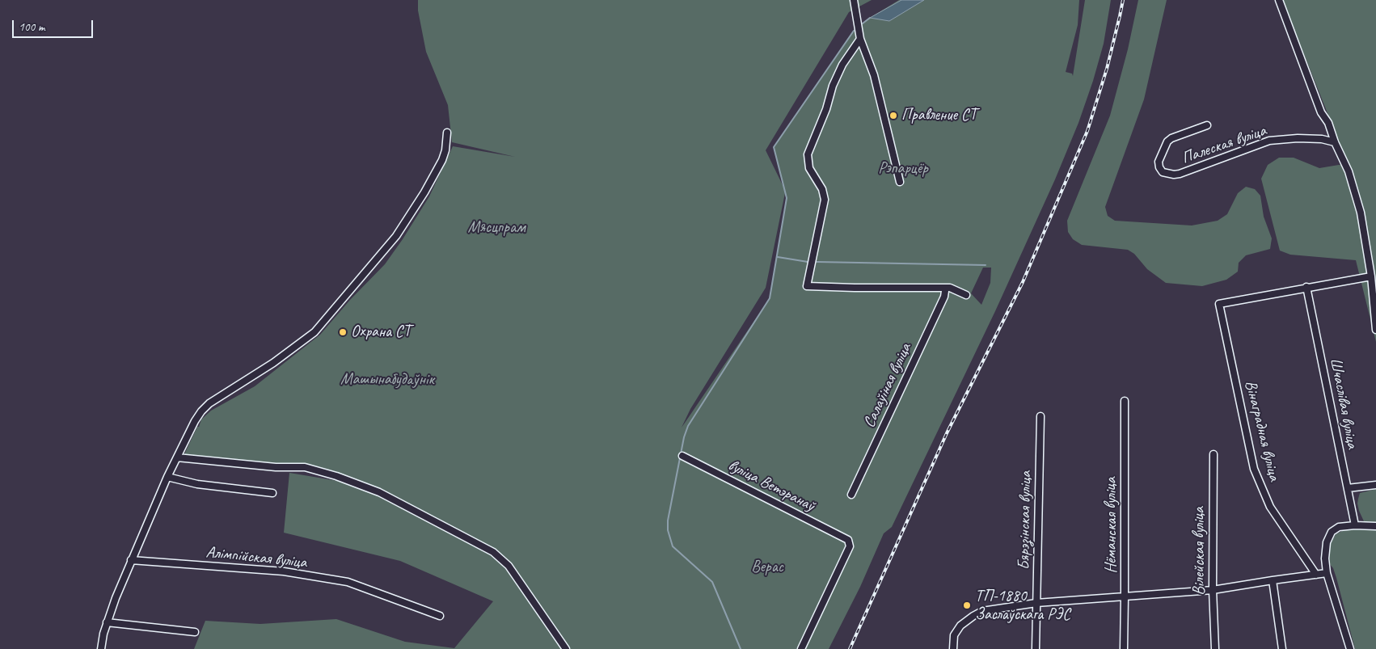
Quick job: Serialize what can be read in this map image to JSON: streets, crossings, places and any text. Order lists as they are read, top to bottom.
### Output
{
  "streets": {
    "street": [
      "Палеская вуліца",
      "Салаўіная вуліца",
      "Шчаслівая вуліца",
      "Вінаградная вуліца",
      "вуліца Ветэранаў",
      "Бярэзінская вуліца",
      "Нёманская вуліца",
      "Вілейская вуліца",
      "Алімпійская вуліца"
    ]
  },
  "crossings": [
    ["Шчаслівая вуліца", "Вінаградная вуліца"]
  ],
  "parks": [
    "Рэпарцёр",
    "Мясцпрам",
    "Машынабудаўнік",
    "Верас"
  ],
  "places": ["Правление СТ", "Охрана СТ", "ТП-1880 Заслаўскага РЭС"],
  "scale_bar": "100 m"
}
